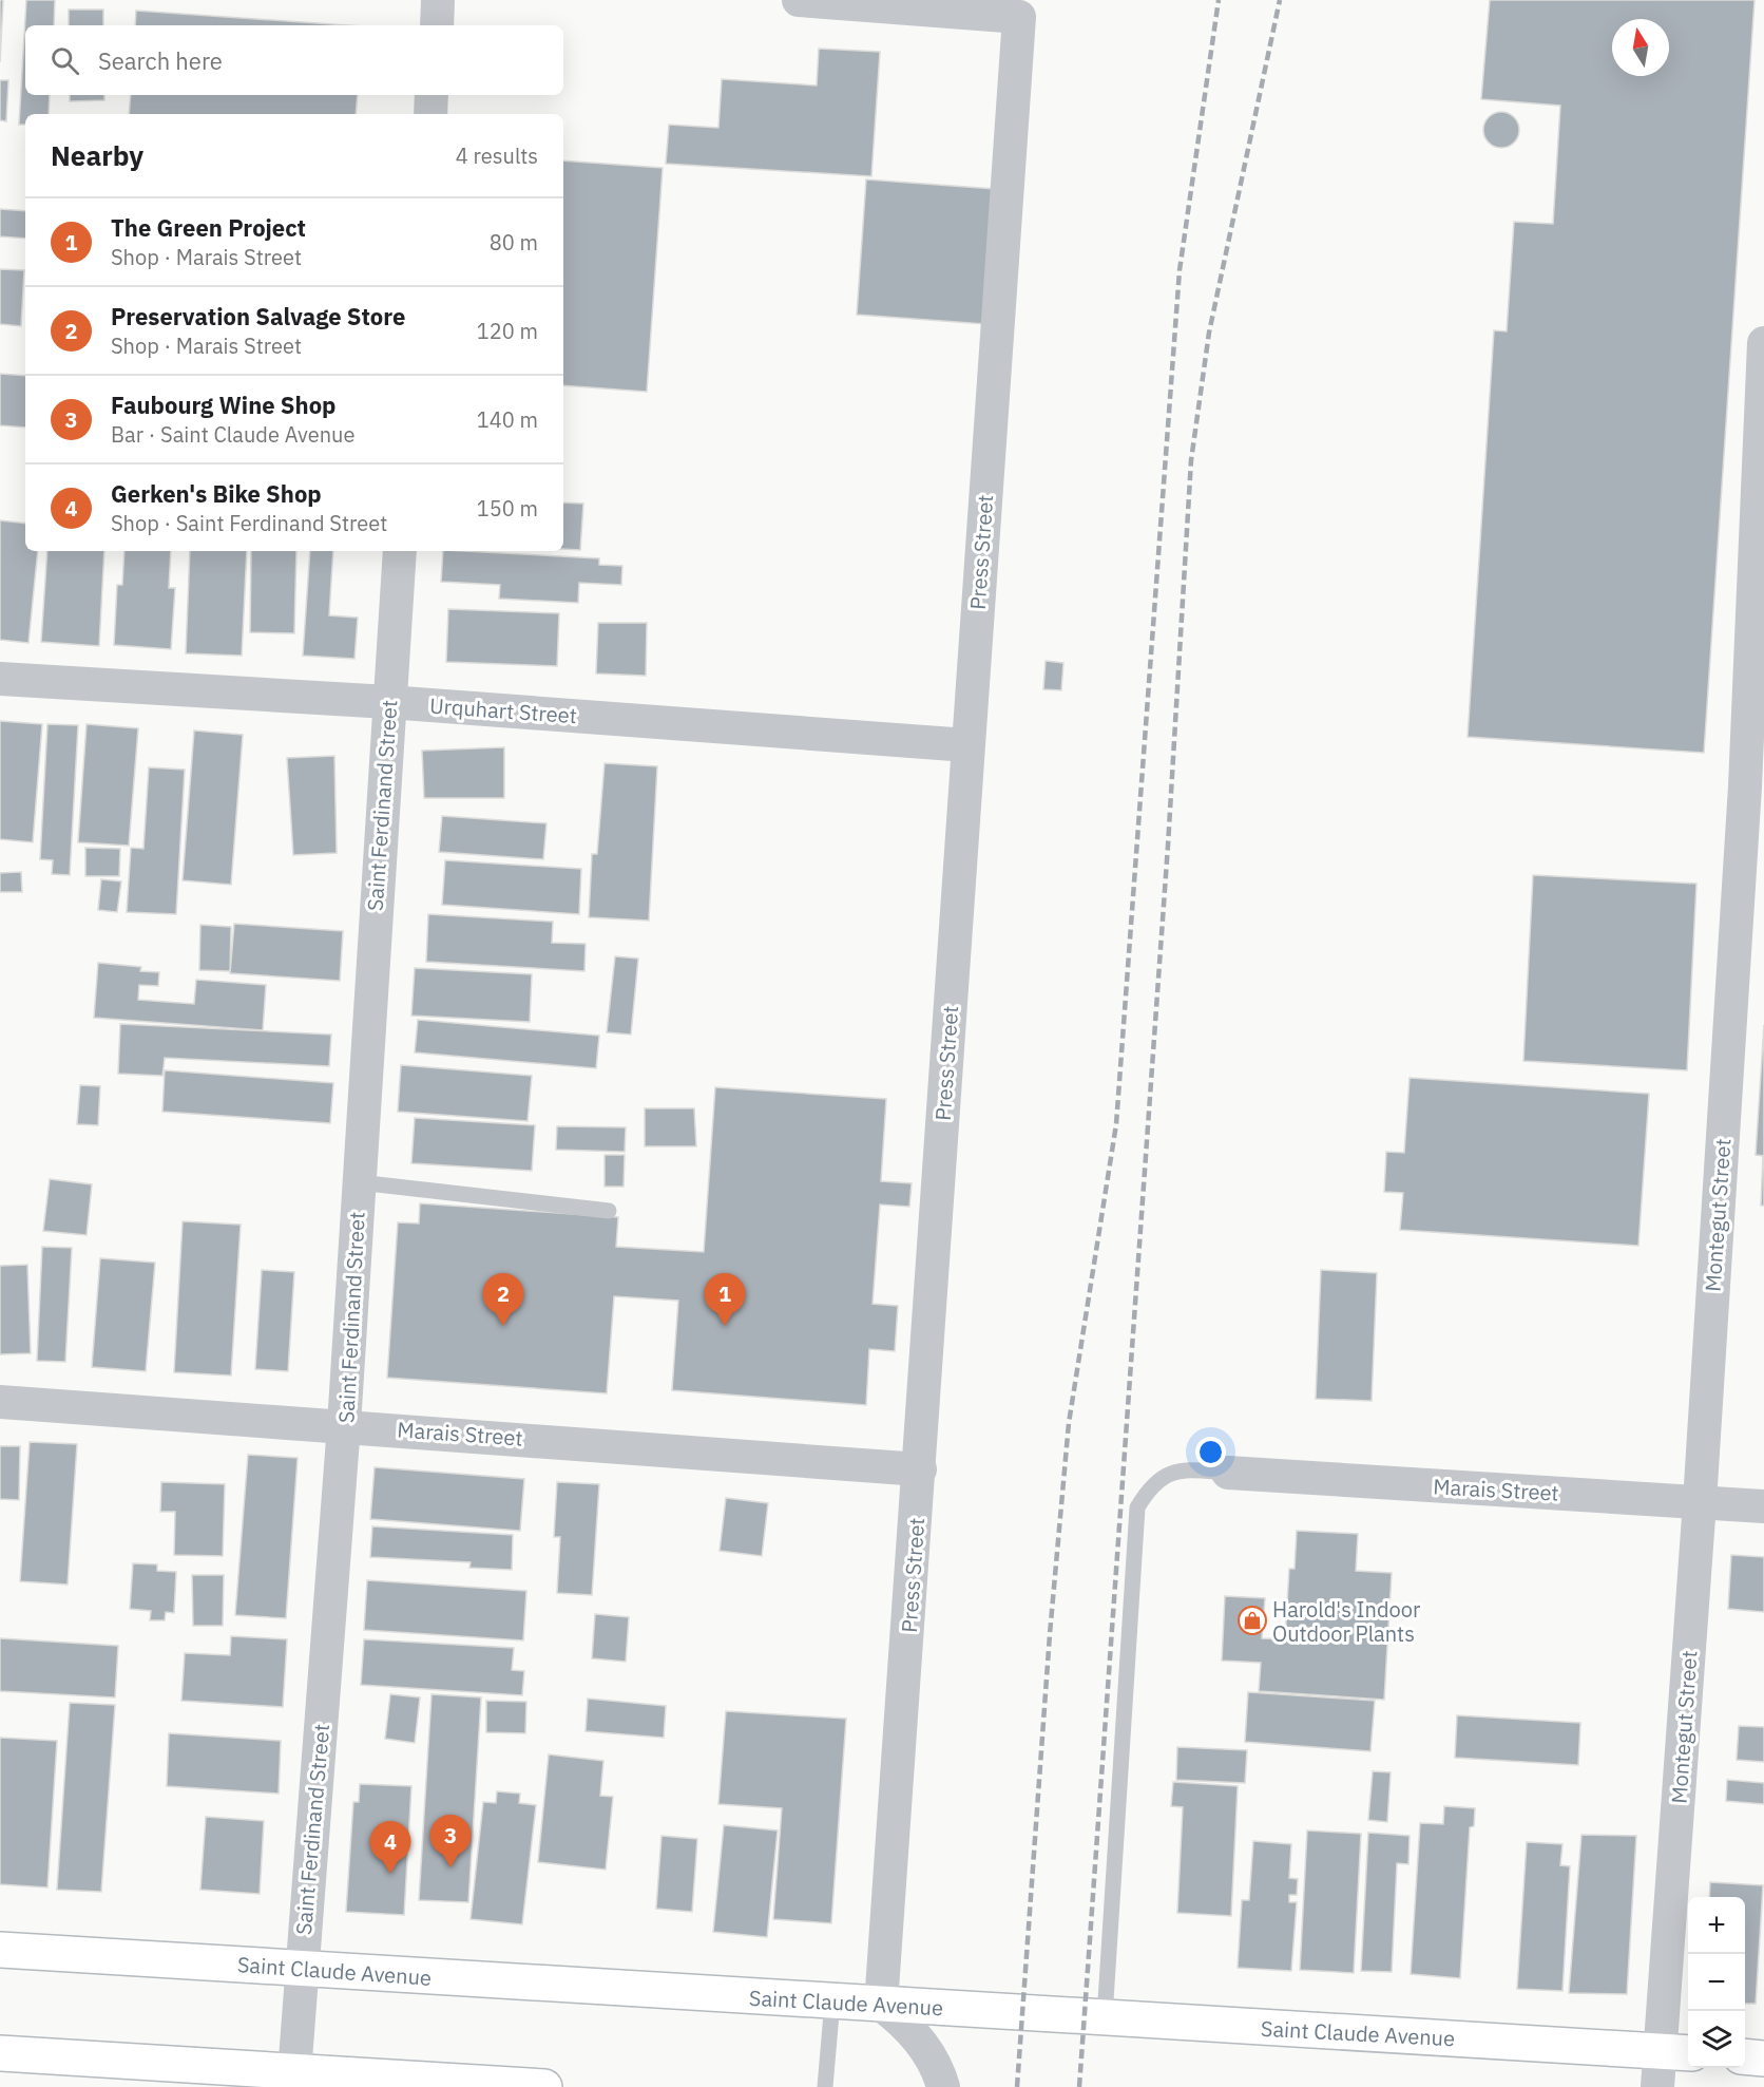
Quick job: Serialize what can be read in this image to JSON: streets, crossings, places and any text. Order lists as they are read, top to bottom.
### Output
{
  "streets": {
    "main road": ["Saint Claude Avenue"],
    "street": [
      "Press Street",
      "Urquhart Street",
      "Saint Ferdinand Street",
      "Montegut Street",
      "Marais Street"
    ]
  },
  "crossings": [
    ["Press Street", "Urquhart Street"],
    ["Press Street", "Marais Street"],
    ["Press Street", "Saint Claude Avenue"],
    ["Urquhart Street", "Saint Ferdinand Street"],
    ["Saint Ferdinand Street", "Marais Street"],
    ["Saint Ferdinand Street", "Saint Claude Avenue"],
    ["Montegut Street", "Marais Street"],
    ["Montegut Street", "Saint Claude Avenue"]
  ],
  "places": {
    "shop": ["Harold's Indoor Outdoor Plants"]
  },
  "north": "top",
  "page": {
    "search": "Search here",
    "heading": ["Nearby", "4 results"],
    "list": [
      {
        "mark": "1",
        "name": "The Green Project",
        "note": "Shop · Marais Street",
        "value": "80 m"
      },
      {
        "mark": "2",
        "name": "Preservation Salvage Store",
        "note": "Shop · Marais Street",
        "value": "120 m"
      },
      {
        "mark": "3",
        "name": "Faubourg Wine Shop",
        "note": "Bar · Saint Claude Avenue",
        "value": "140 m"
      },
      {
        "mark": "4",
        "name": "Gerken's Bike Shop",
        "note": "Shop · Saint Ferdinand Street",
        "value": "150 m"
      }
    ],
    "pins": [
      "1",
      "2",
      "3",
      "4"
    ],
    "map_buttons": ["+", "−"]
  }
}
